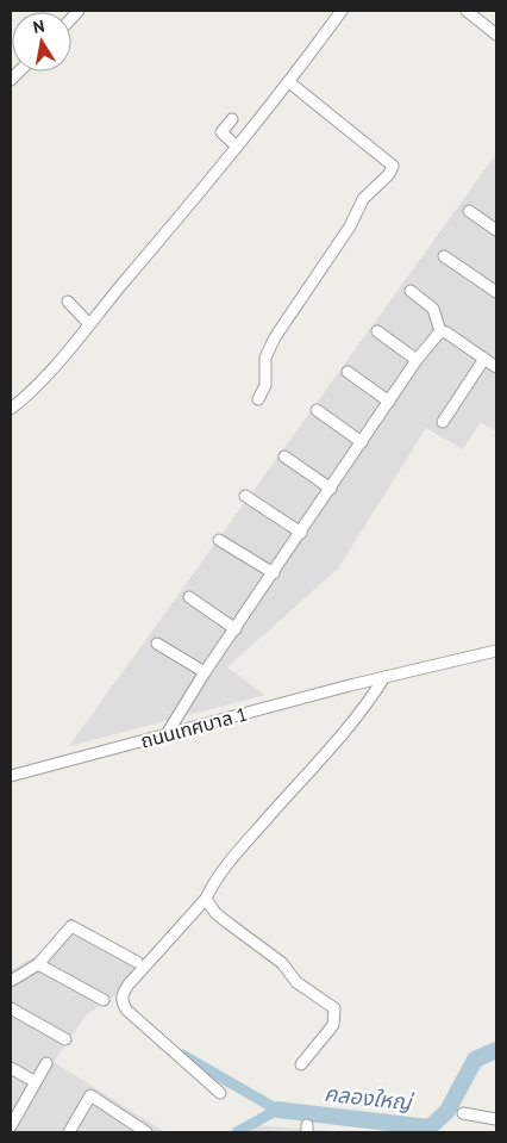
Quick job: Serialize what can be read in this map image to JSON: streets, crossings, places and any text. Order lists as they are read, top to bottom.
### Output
{
  "streets": {
    "street": ["ถนนเทศบาล 1"]
  },
  "water": ["คลองใหญ่"],
  "north": "top"
}
